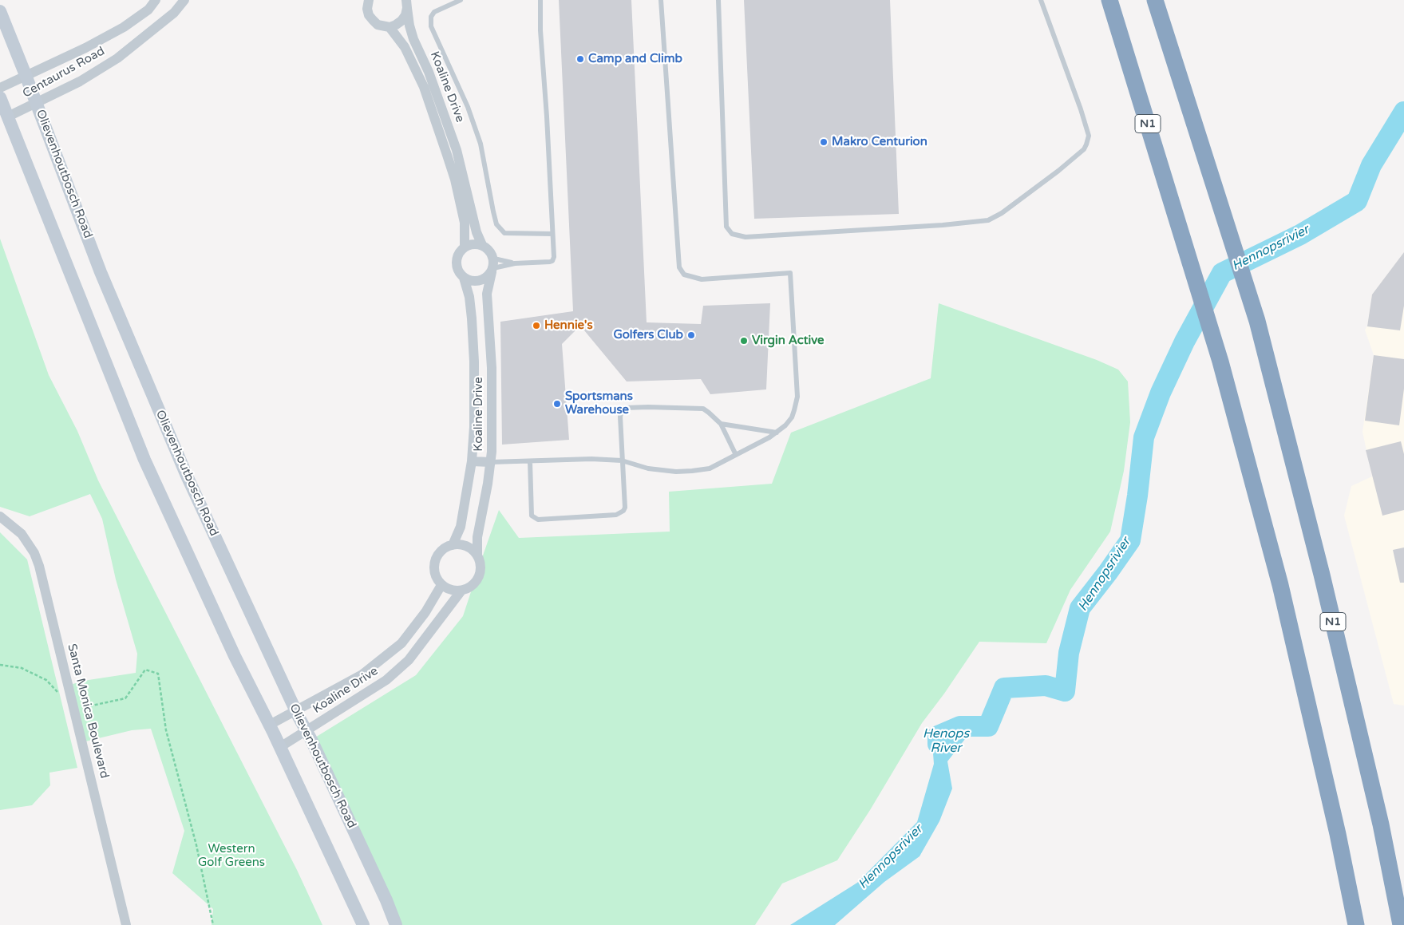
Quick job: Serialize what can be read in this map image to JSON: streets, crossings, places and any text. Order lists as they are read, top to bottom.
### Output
{
  "streets": {
    "highway": ["N1"],
    "main road": ["Olievenhoutbosch Road"],
    "street": ["Centaurus Road", "Koaline Drive", "Santa Monica Boulevard"]
  },
  "crossings": [
    ["Centaurus Road", "Olievenhoutbosch Road"],
    ["Koaline Drive", "Olievenhoutbosch Road"]
  ],
  "water": ["Hennopsrivier", "Henops River"],
  "parks": ["Western Golf Greens"],
  "places": [
    "Camp and Climb",
    "Makro Centurion",
    "Hennie's",
    "Golfers Club",
    "Virgin Active",
    "Sportsmans Warehouse"
  ]
}
